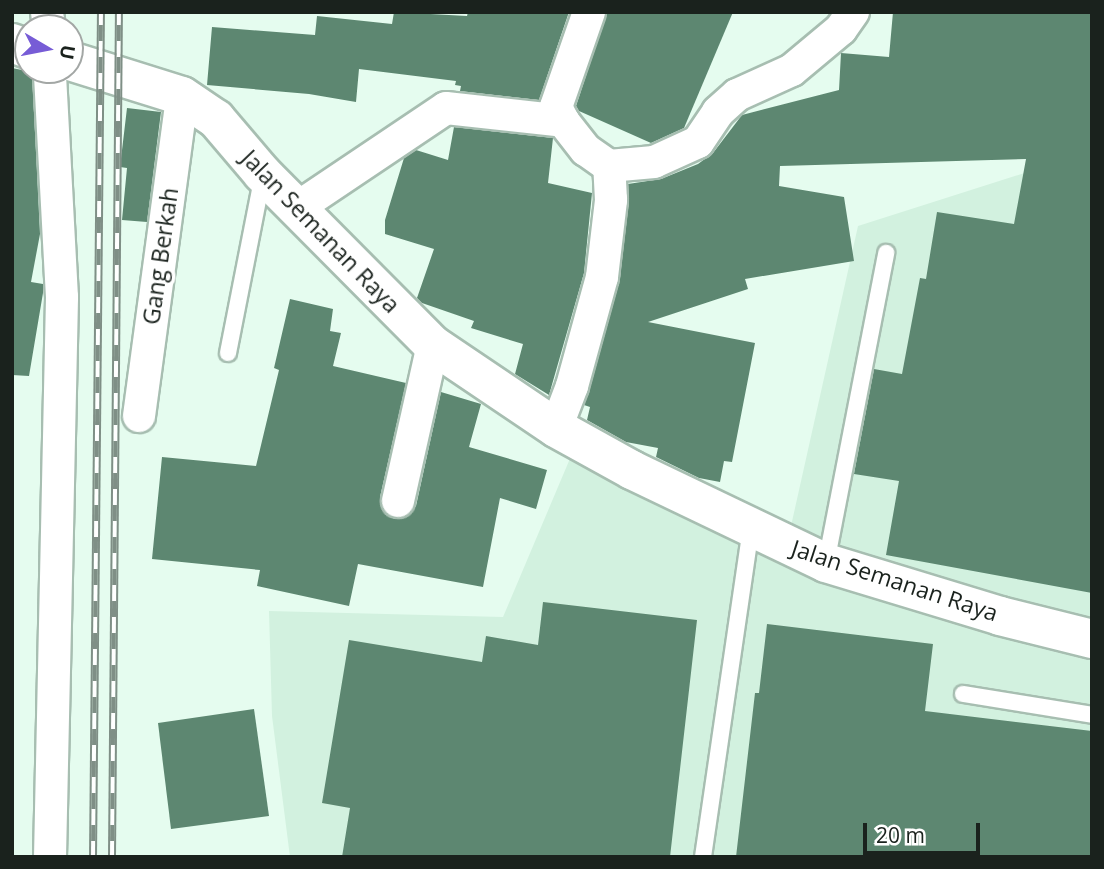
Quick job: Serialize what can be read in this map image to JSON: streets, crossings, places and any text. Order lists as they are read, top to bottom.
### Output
{
  "streets": {
    "street": ["Jalan Semanan Raya", "Gang Berkah"]
  },
  "crossings": [
    ["Jalan Semanan Raya", "Gang Berkah"]
  ],
  "scale_bar": "20 m",
  "north": "right"
}
